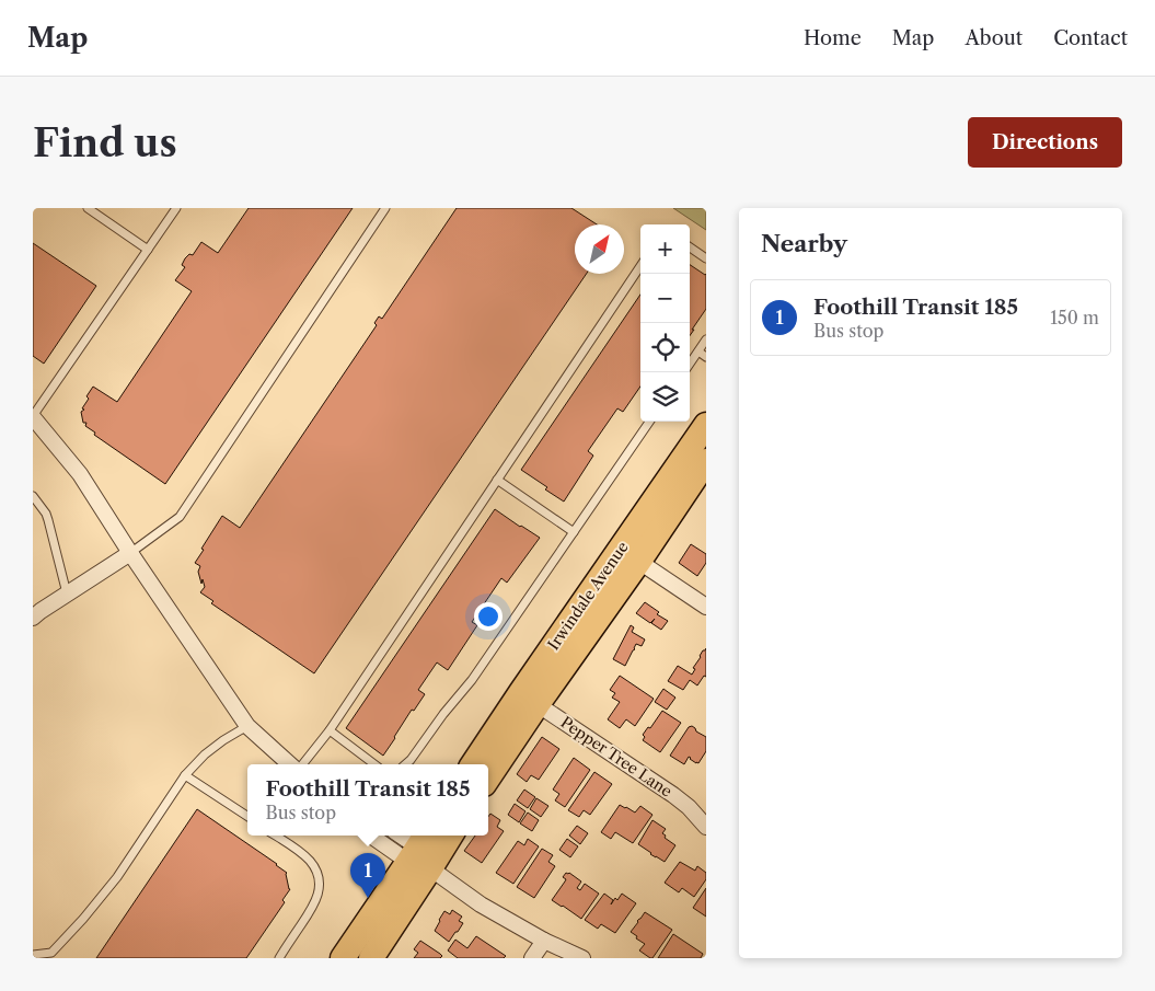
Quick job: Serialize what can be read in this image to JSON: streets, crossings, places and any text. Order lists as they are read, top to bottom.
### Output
{
  "streets": {
    "main road": ["Irwindale Avenue"],
    "street": ["Pepper Tree Lane"]
  },
  "crossings": [
    ["Irwindale Avenue", "Pepper Tree Lane"]
  ],
  "north": "top right",
  "page": {
    "header": "Map",
    "nav": [
      "Home",
      "Map",
      "About",
      "Contact"
    ],
    "buttons": "Directions",
    "title": "Find us",
    "heading": "Nearby",
    "map_buttons": ["+", "−"],
    "list": [
      {
        "mark": "1",
        "name": "Foothill Transit 185",
        "note": "Bus stop",
        "value": "150 m"
      }
    ],
    "popup": ["Foothill Transit 185", "Bus stop"],
    "pins": "1"
  }
}
